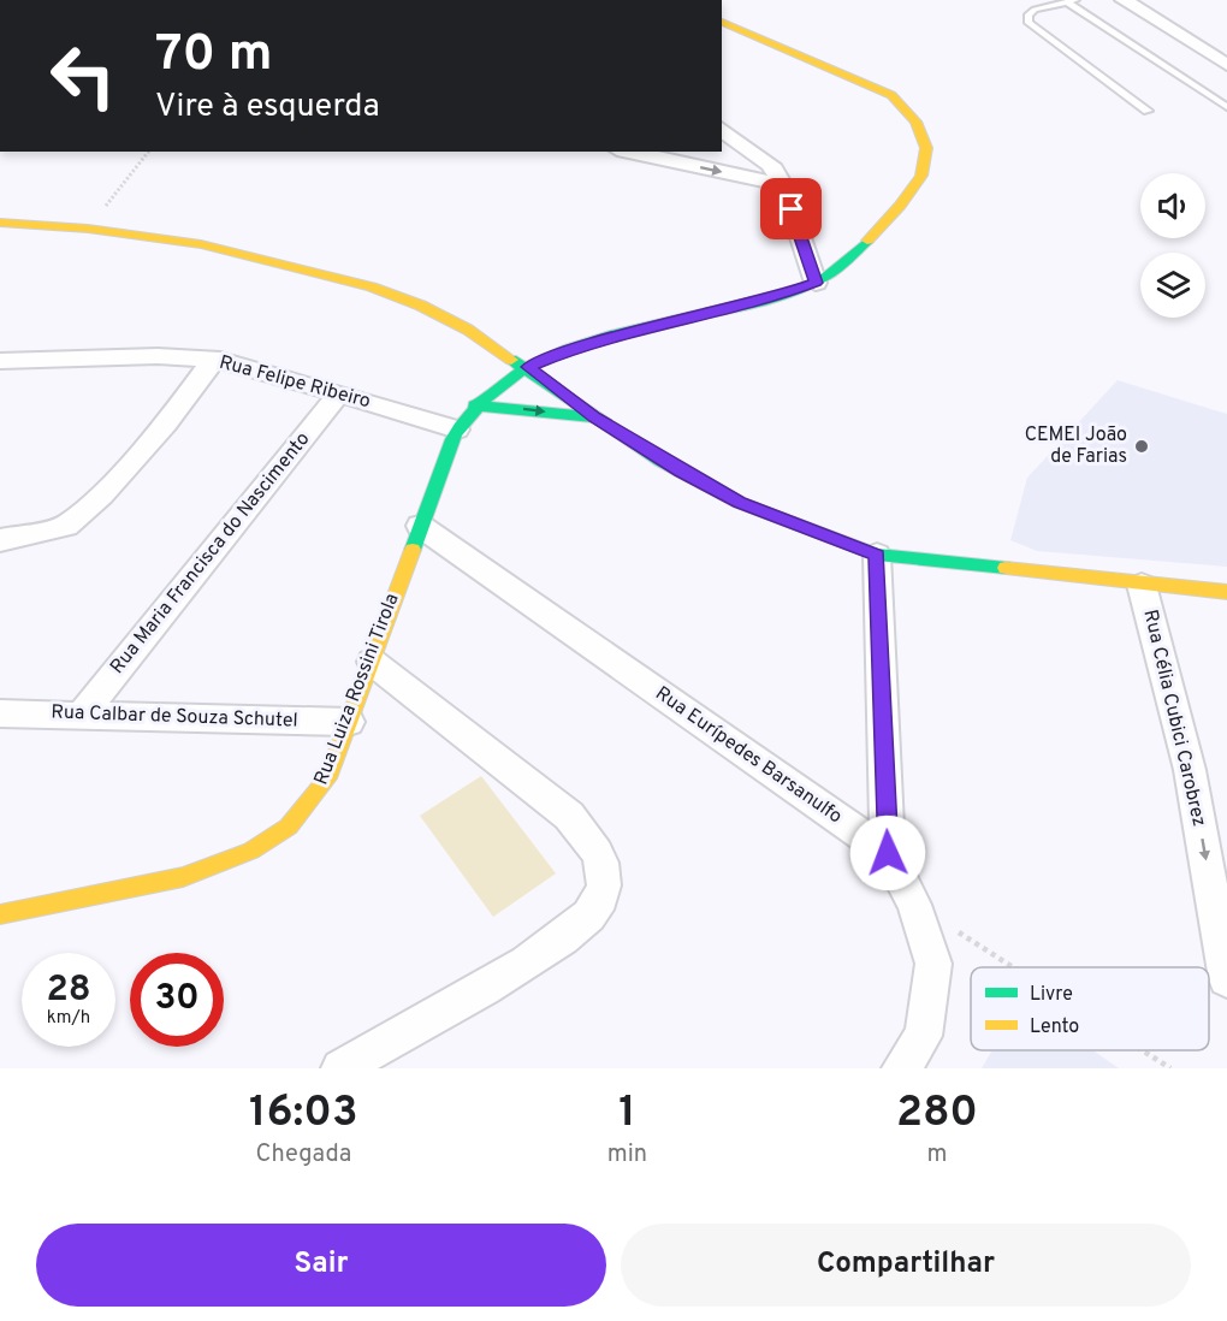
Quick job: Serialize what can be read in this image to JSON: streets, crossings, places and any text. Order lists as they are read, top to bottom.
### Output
{
  "streets": {
    "street": [
      "Rua Felipe Ribeiro",
      "Rua Maria Francisca do Nascimento",
      "Rua Luiza Rossini Tirola",
      "Rua Calbar de Souza Schutel",
      "Rua Célia Cubici Carobrez",
      "Rua Eurípedes Barsanulfo"
    ]
  },
  "crossings": [
    ["Rua Felipe Ribeiro", "Rua Maria Francisca do Nascimento"],
    ["Rua Felipe Ribeiro", "Rua Luiza Rossini Tirola"],
    ["Rua Maria Francisca do Nascimento", "Rua Calbar de Souza Schutel"],
    ["Rua Luiza Rossini Tirola", "Rua Calbar de Souza Schutel"],
    ["Rua Luiza Rossini Tirola", "Rua Eurípedes Barsanulfo"]
  ],
  "one_way": ["Rua Célia Cubici Carobrez"],
  "places": ["CEMEI João de Farias"],
  "legend": ["Livre", "Lento"],
  "page": {
    "turn": ["70 m", "Vire à esquerda"],
    "speed": "28 km/h",
    "limit": "30",
    "eta": [
      "16:03",
      "Chegada",
      "1",
      "min",
      "280",
      "m"
    ],
    "buttons": ["Sair", "Compartilhar"]
  }
}
